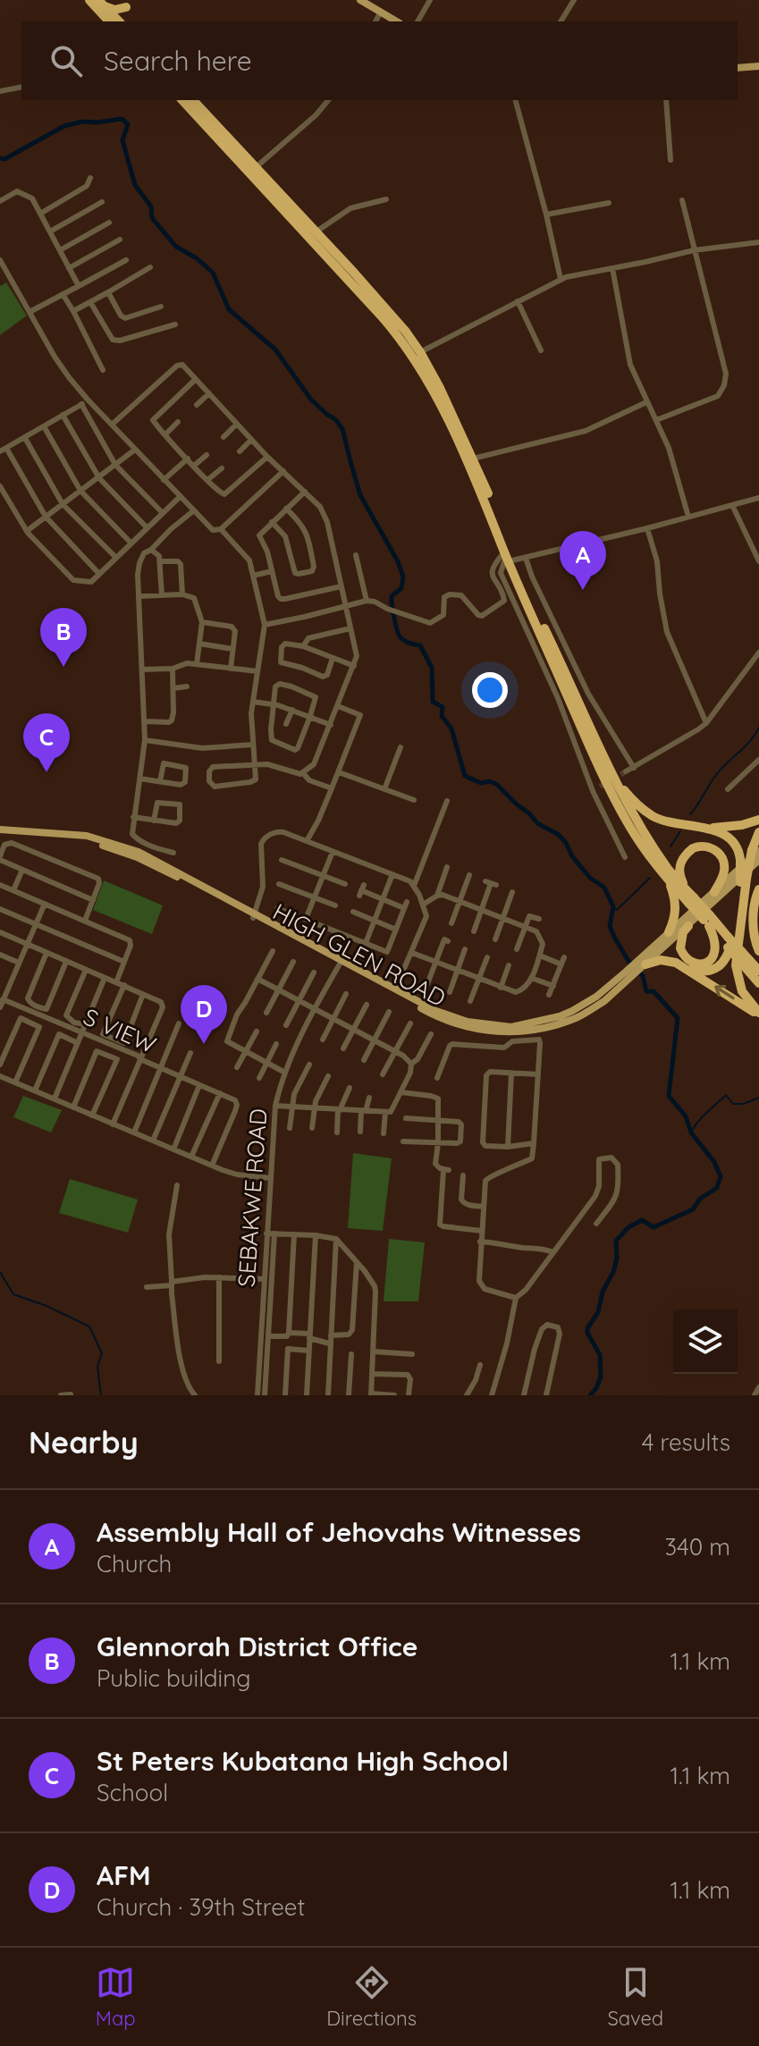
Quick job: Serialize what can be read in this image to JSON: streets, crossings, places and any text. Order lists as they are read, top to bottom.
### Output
{
  "streets": {
    "main road": ["HIGH GLEN ROAD"],
    "street": ["S VIEW", "SEBAKWE ROAD"]
  },
  "crossings": [
    ["HIGH GLEN ROAD", "SEBAKWE ROAD"]
  ],
  "page": {
    "search": "Search here",
    "pins": [
      "A",
      "B",
      "C",
      "D"
    ],
    "heading": ["Nearby", "4 results"],
    "list": [
      {
        "mark": "A",
        "name": "Assembly Hall of Jehovahs Witnesses",
        "note": "Church",
        "value": "340 m"
      },
      {
        "mark": "B",
        "name": "Glennorah District Office",
        "note": "Public building",
        "value": "1.1 km"
      },
      {
        "mark": "C",
        "name": "St Peters Kubatana High School",
        "note": "School",
        "value": "1.1 km"
      },
      {
        "mark": "D",
        "name": "AFM",
        "note": "Church · 39th Street",
        "value": "1.1 km"
      }
    ],
    "nav": ["Map", "Directions", "Saved"]
  }
}
